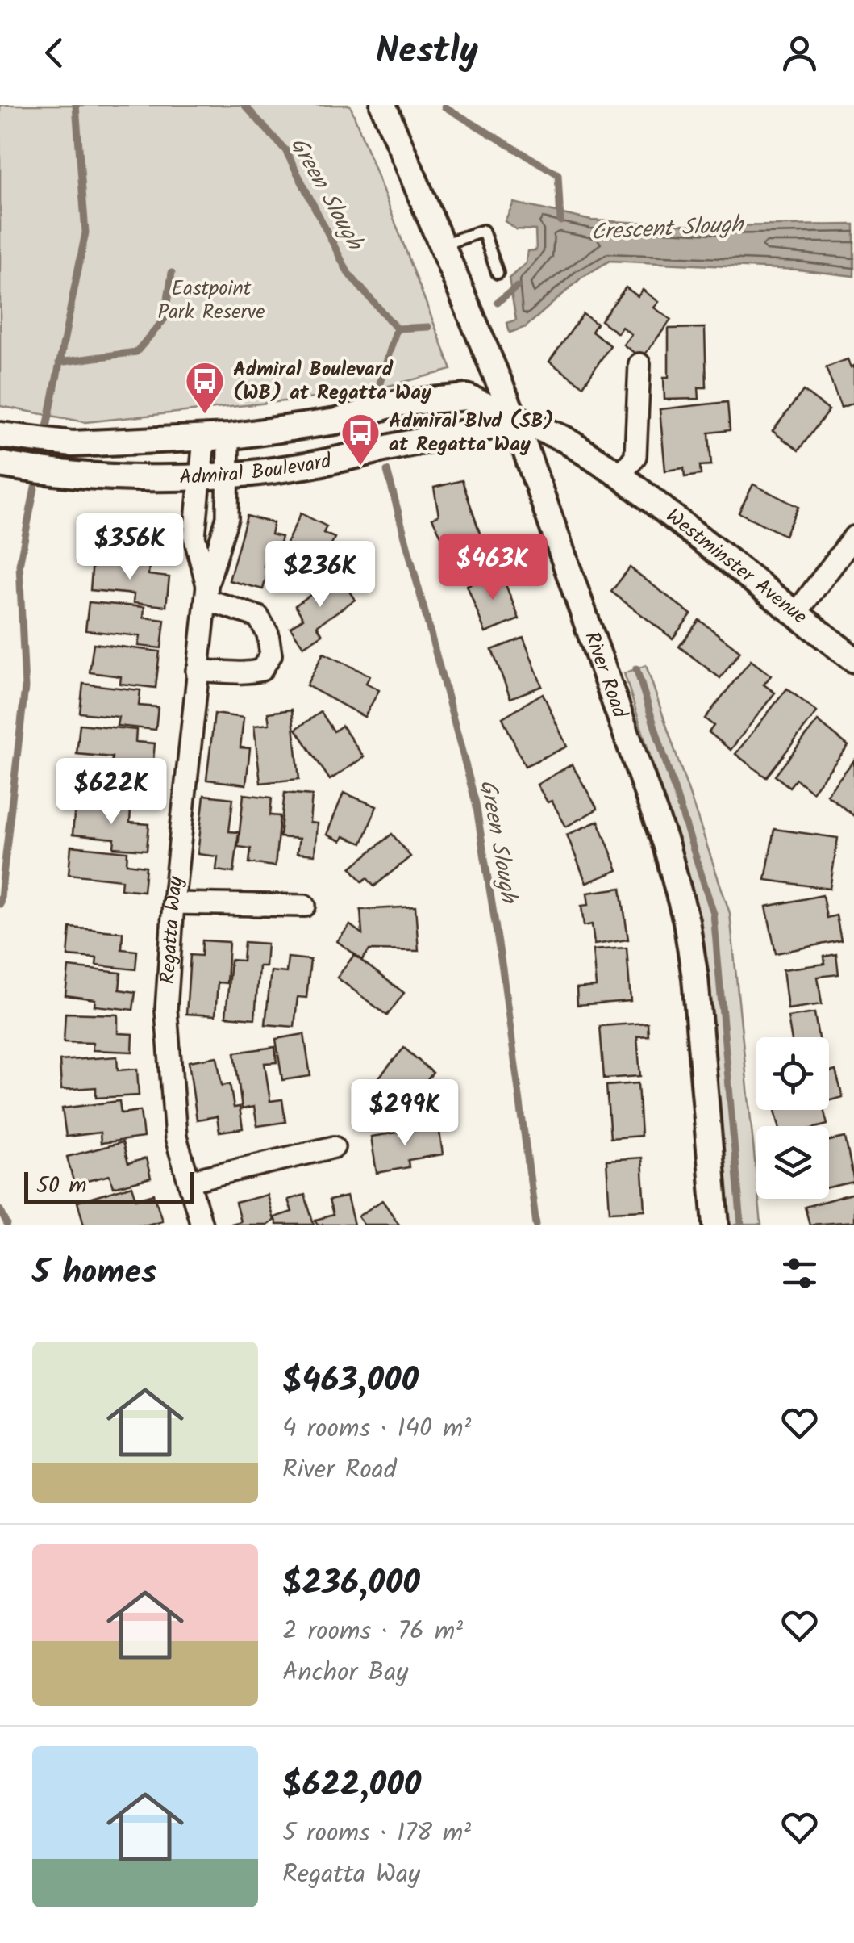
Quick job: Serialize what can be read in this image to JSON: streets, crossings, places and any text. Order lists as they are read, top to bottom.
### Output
{
  "streets": {
    "street": [
      "Admiral Boulevard",
      "Westminster Avenue",
      "River Road",
      "Regatta Way"
    ]
  },
  "crossings": [
    ["Admiral Boulevard", "Westminster Avenue"],
    ["Admiral Boulevard", "River Road"],
    ["Admiral Boulevard", "Regatta Way"],
    ["Westminster Avenue", "River Road"]
  ],
  "water": ["Green Slough", "Crescent Slough"],
  "parks": ["Eastpoint Park Reserve"],
  "places": {
    "bus stop": ["Admiral Boulevard (WB) at Regatta Way", "Admiral Blvd (SB) at Regatta Way"]
  },
  "scale_bar": "50 m",
  "page": {
    "header": "Nestly",
    "price": [
      "$356K",
      "$463K",
      "$236K",
      "$622K",
      "$299K"
    ],
    "scale": "50 m",
    "heading": "5 homes",
    "list": [
      {
        "name": "$463,000",
        "note": "4 rooms · 140 m² · River Road"
      },
      {
        "name": "$236,000",
        "note": "2 rooms · 76 m² · Anchor Bay"
      },
      {
        "name": "$622,000",
        "note": "5 rooms · 178 m² · Regatta Way"
      }
    ]
  }
}
